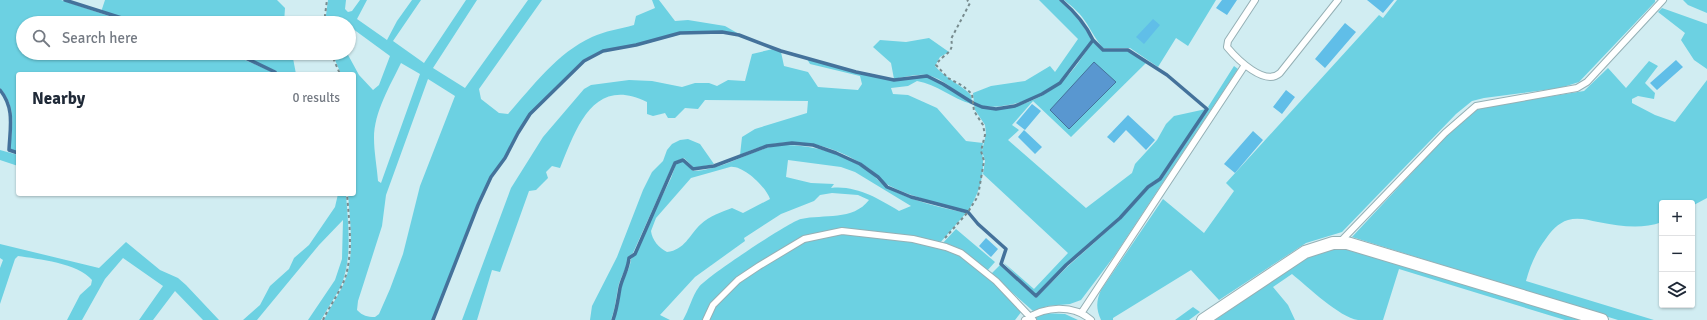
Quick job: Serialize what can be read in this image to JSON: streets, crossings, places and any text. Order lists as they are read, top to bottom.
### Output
{
  "page": {
    "search": "Search here",
    "heading": ["Nearby", "0 results"],
    "map_buttons": ["+", "−"]
  }
}
